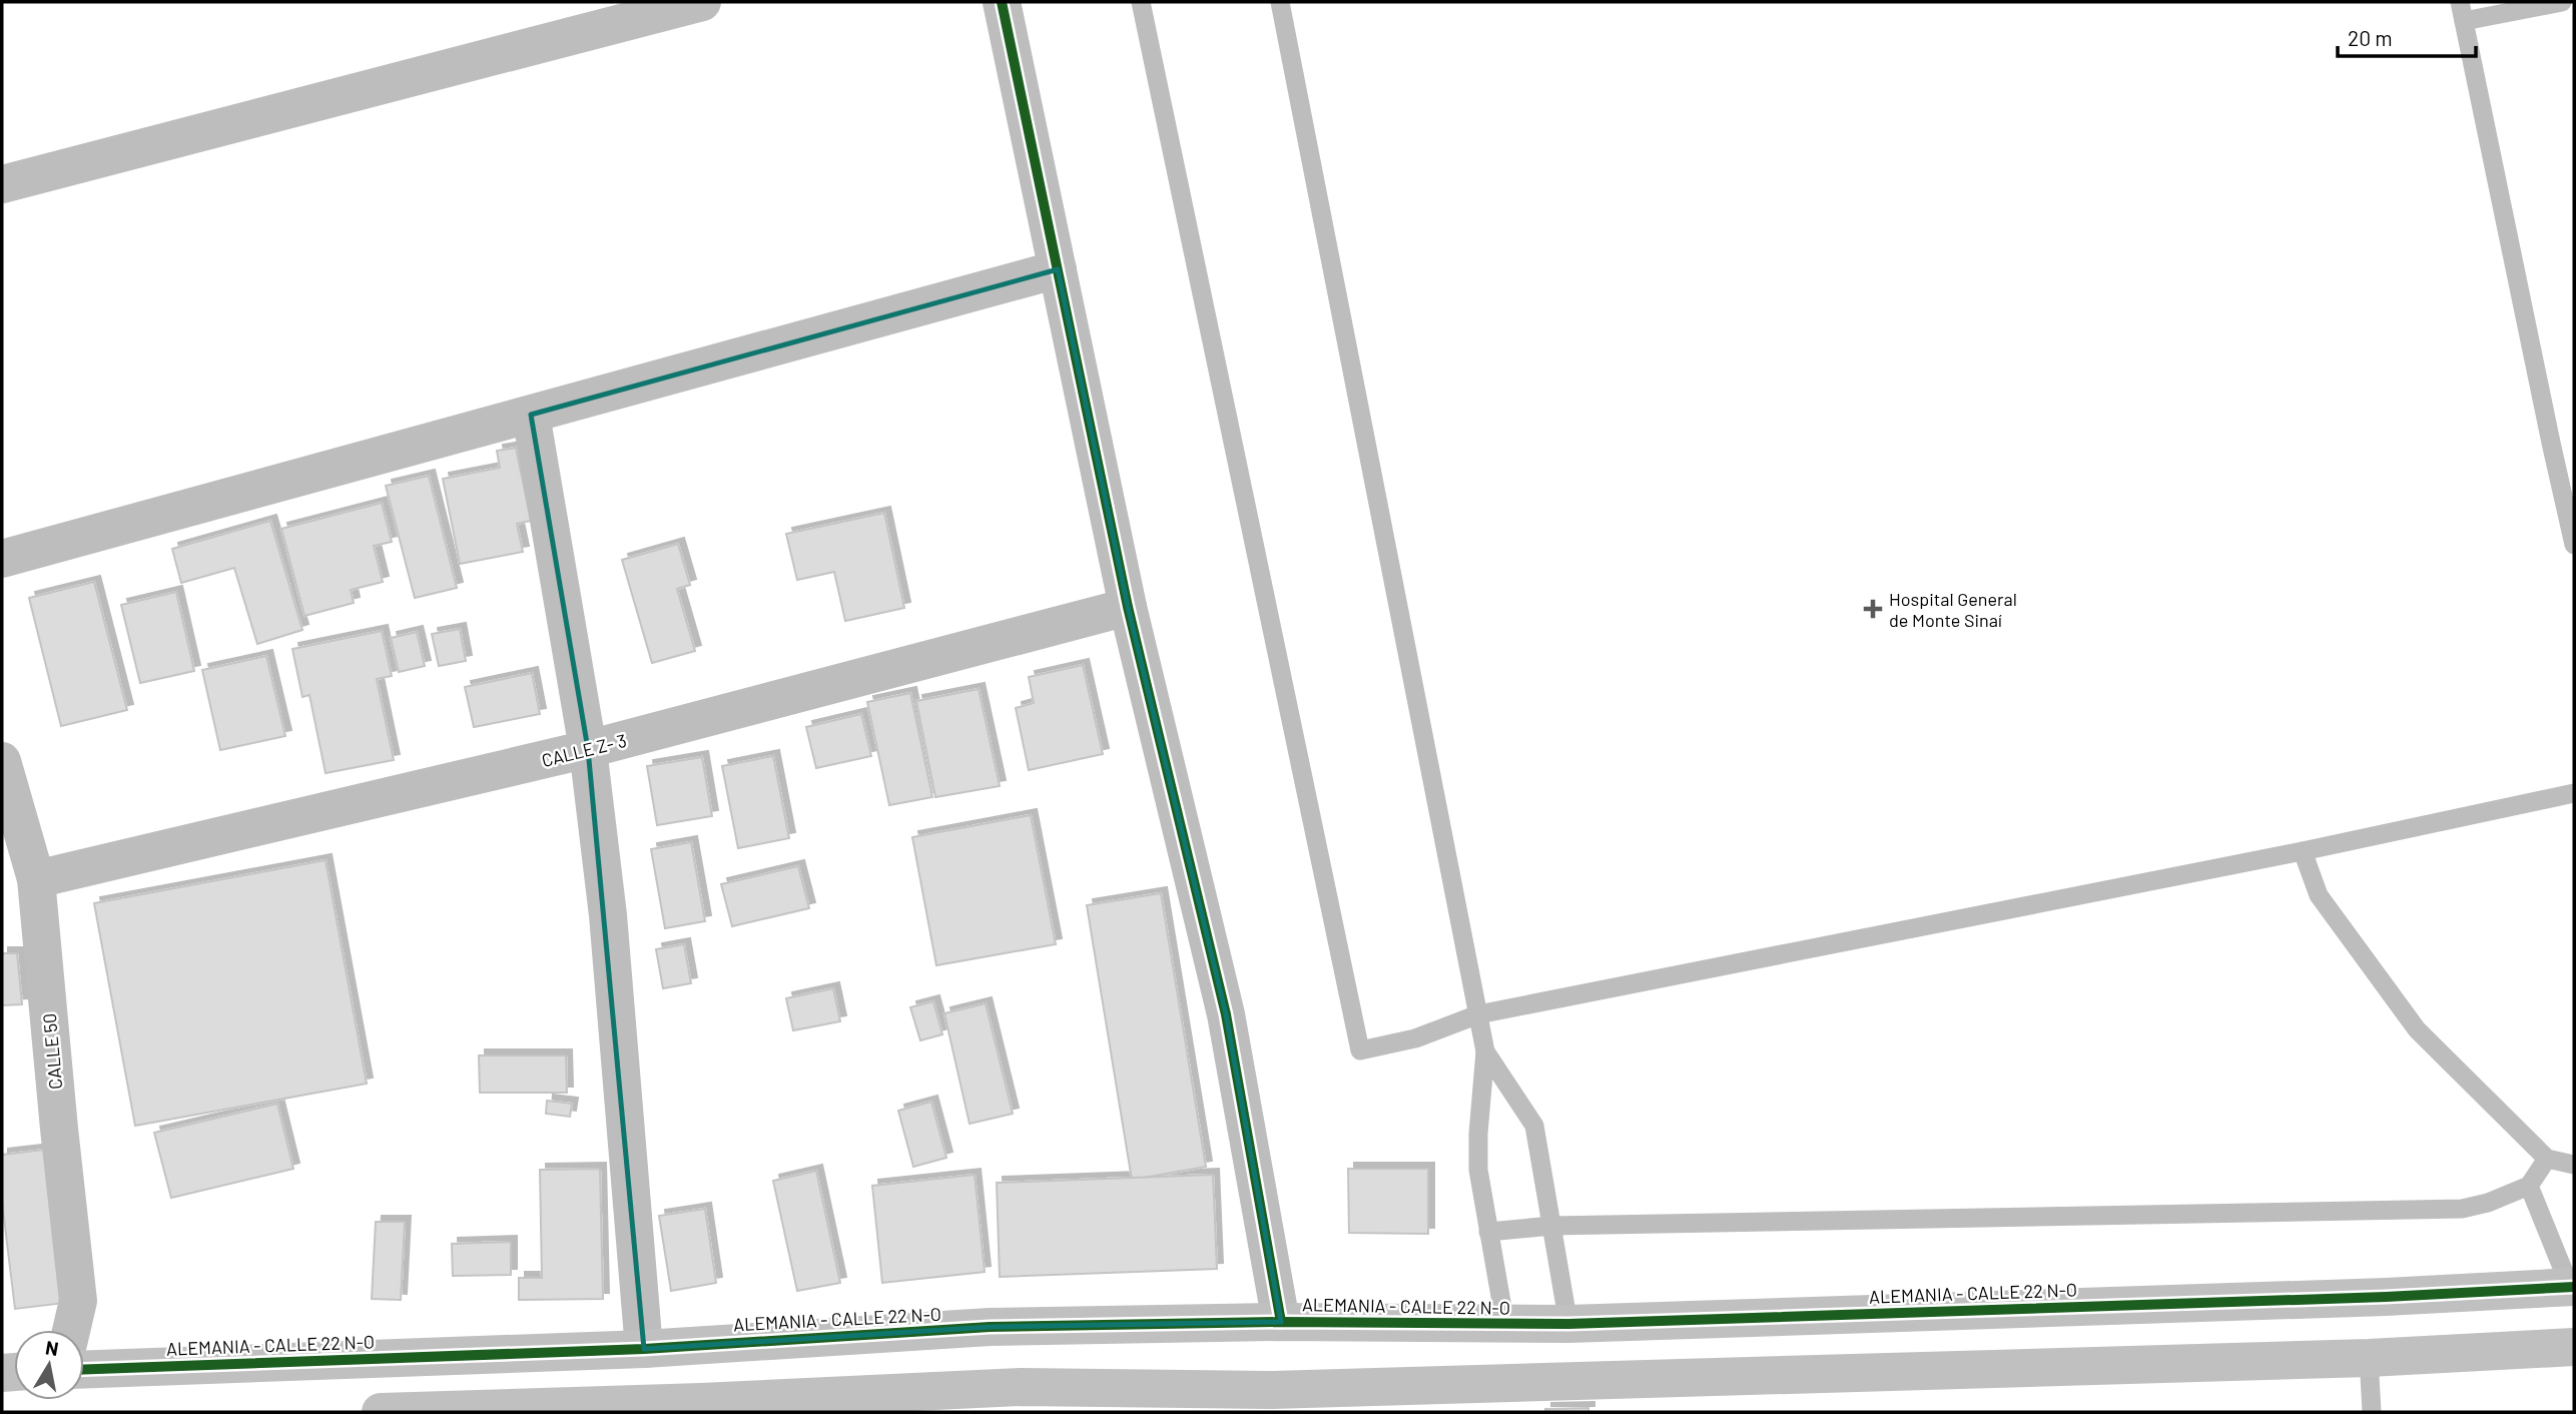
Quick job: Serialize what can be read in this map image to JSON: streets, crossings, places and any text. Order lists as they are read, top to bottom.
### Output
{
  "streets": {
    "street": ["CALLE Z- 3", "CALLE 50", "ALEMANIA - CALLE 22 N-O"]
  },
  "crossings": [
    ["CALLE Z- 3", "CALLE 50"]
  ],
  "places": {
    "health": ["Hospital General de Monte Sinaí"]
  },
  "scale_bar": "20 m",
  "north": "top"
}
